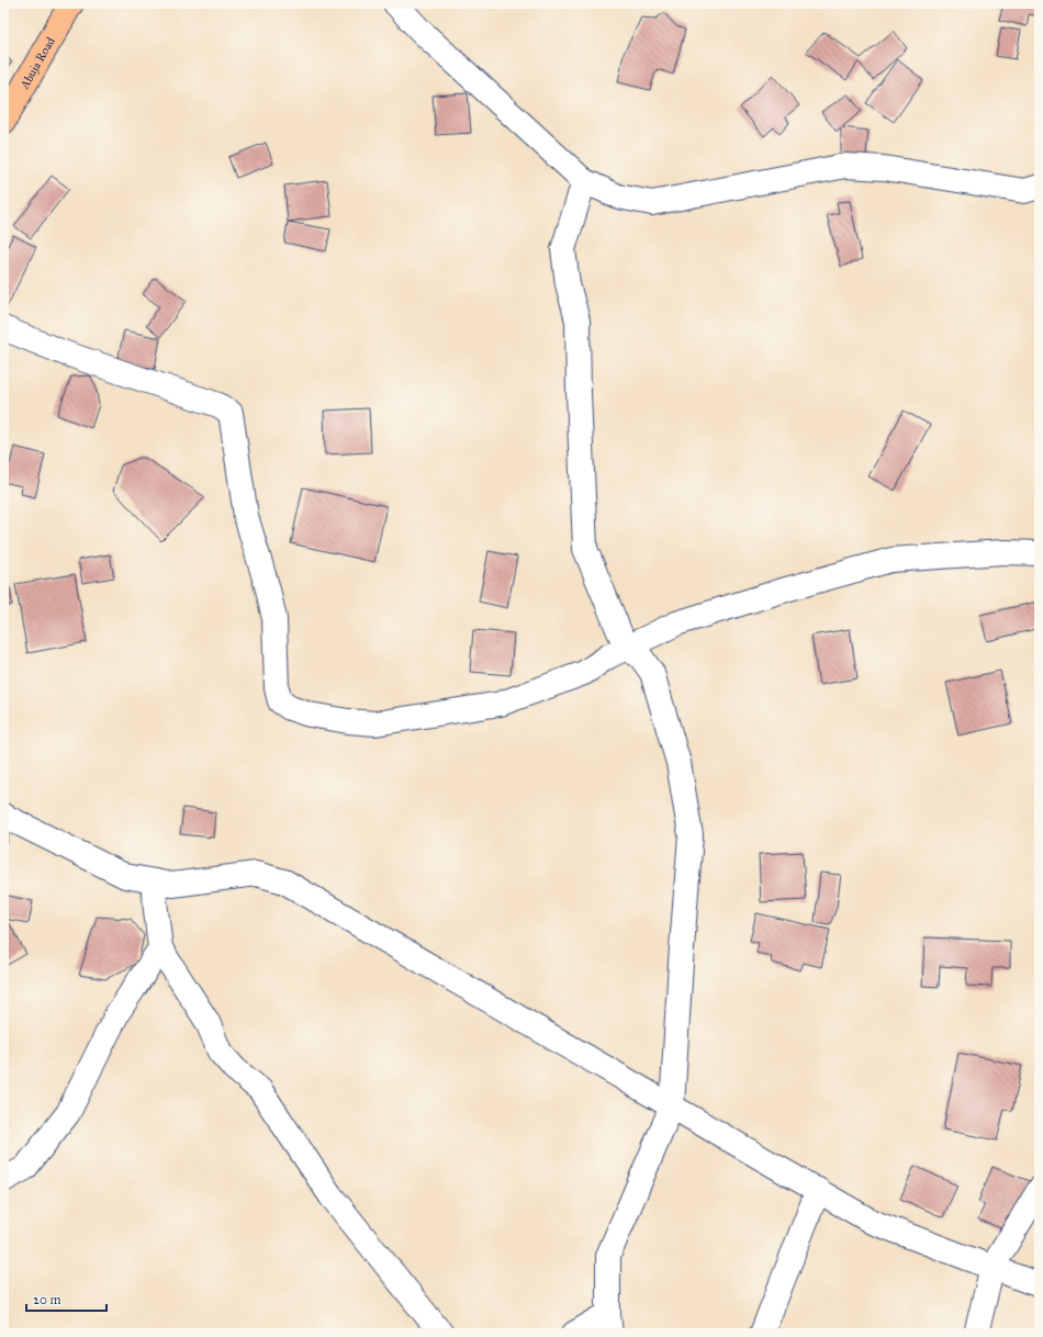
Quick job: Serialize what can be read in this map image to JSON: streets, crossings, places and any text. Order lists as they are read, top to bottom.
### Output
{
  "streets": {
    "main road": ["Abuja Road"]
  },
  "scale_bar": "20 m"
}
